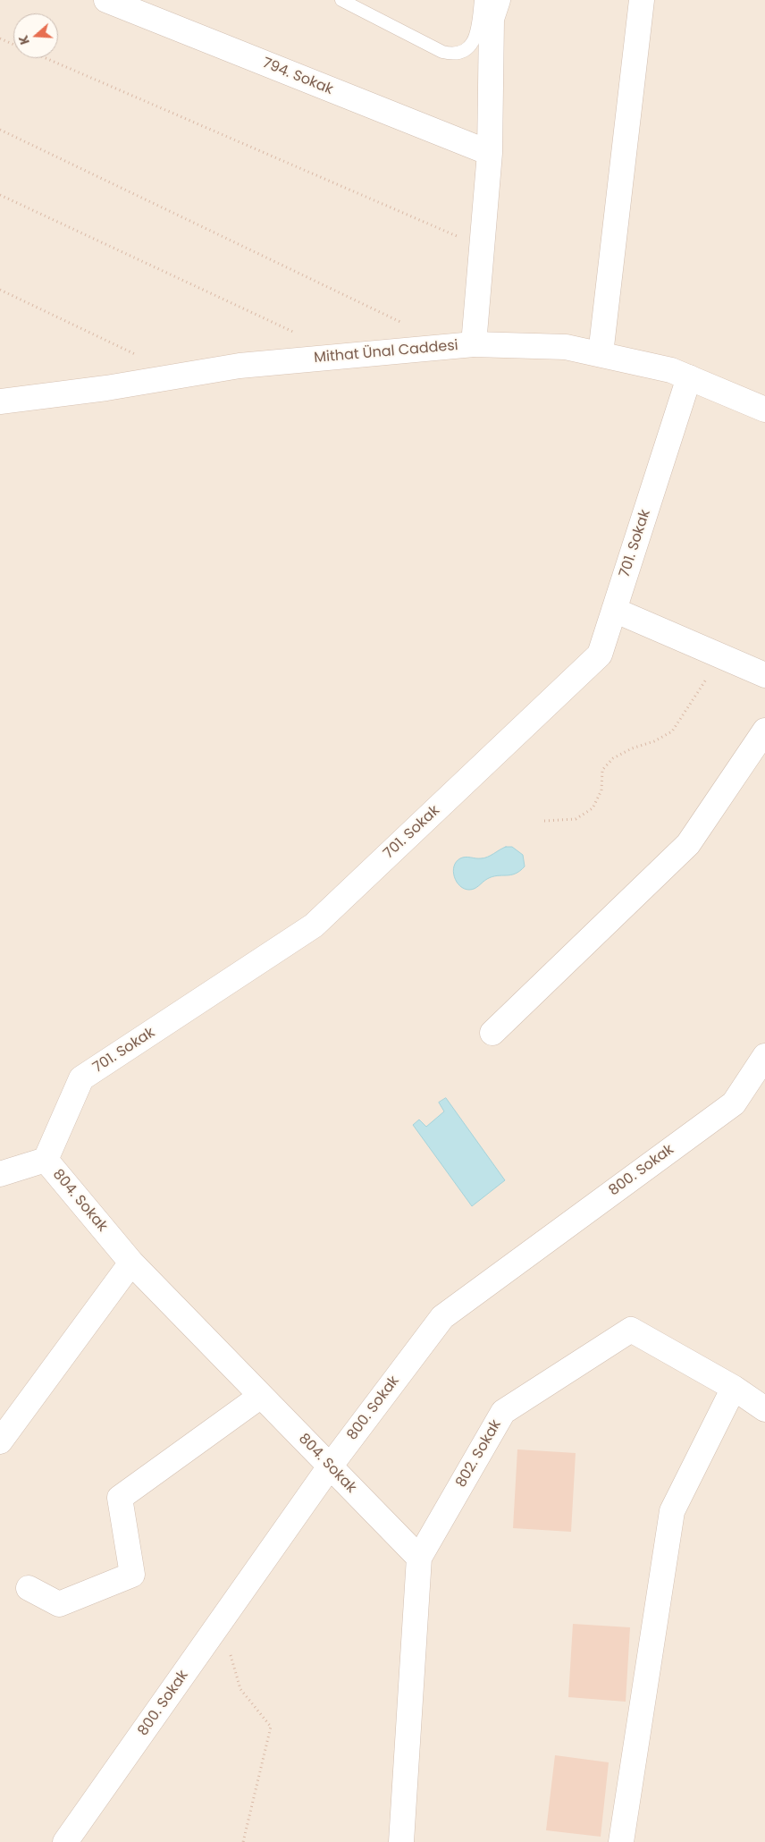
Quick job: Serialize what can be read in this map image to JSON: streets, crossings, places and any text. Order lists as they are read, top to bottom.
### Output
{
  "streets": {
    "street": [
      "794. Sokak",
      "Mithat Ünal Caddesi",
      "701. Sokak",
      "800. Sokak",
      "804. Sokak",
      "802. Sokak"
    ]
  },
  "crossings": [
    ["Mithat Ünal Caddesi", "701. Sokak"],
    ["701. Sokak", "804. Sokak"],
    ["800. Sokak", "804. Sokak"],
    ["804. Sokak", "802. Sokak"]
  ],
  "north": "left"
}
